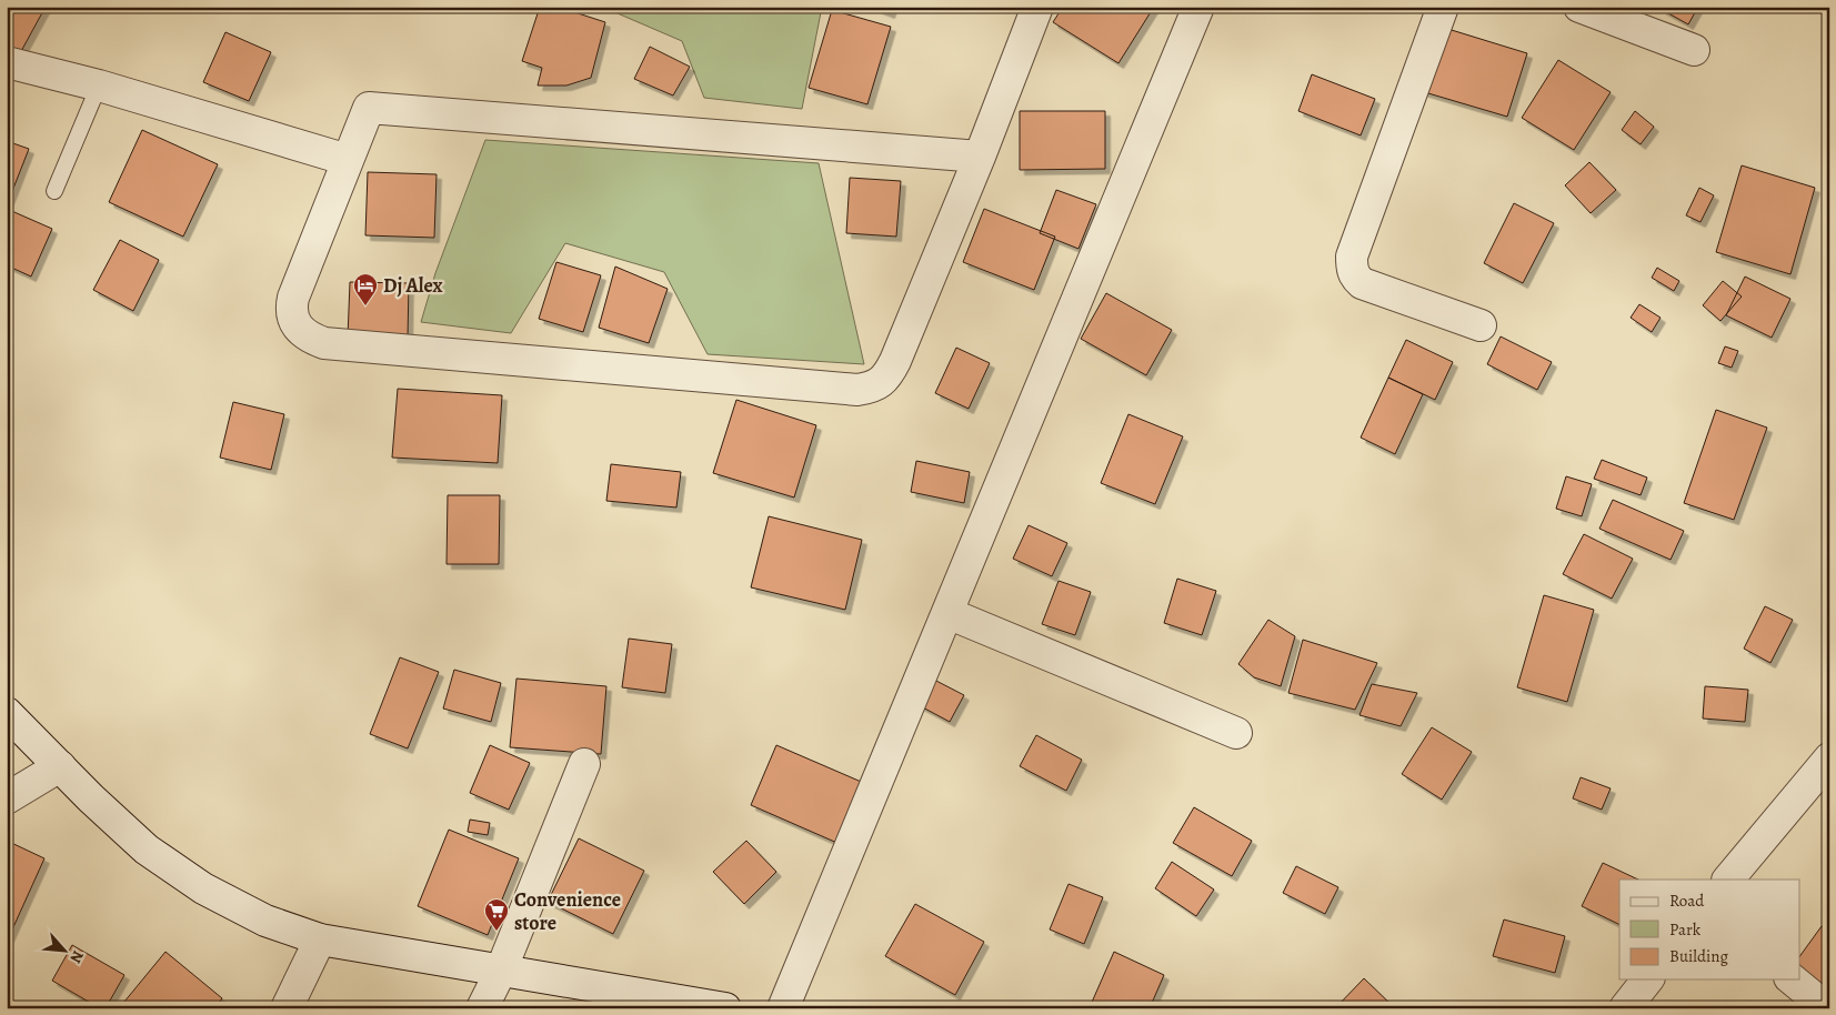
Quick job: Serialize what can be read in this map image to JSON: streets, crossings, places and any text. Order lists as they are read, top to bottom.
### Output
{
  "places": {
    "hotel": ["Dj Alex"],
    "supermarket": ["Convenience store"]
  },
  "legend": ["Road", "Park", "Building"],
  "north": "bottom right"
}
